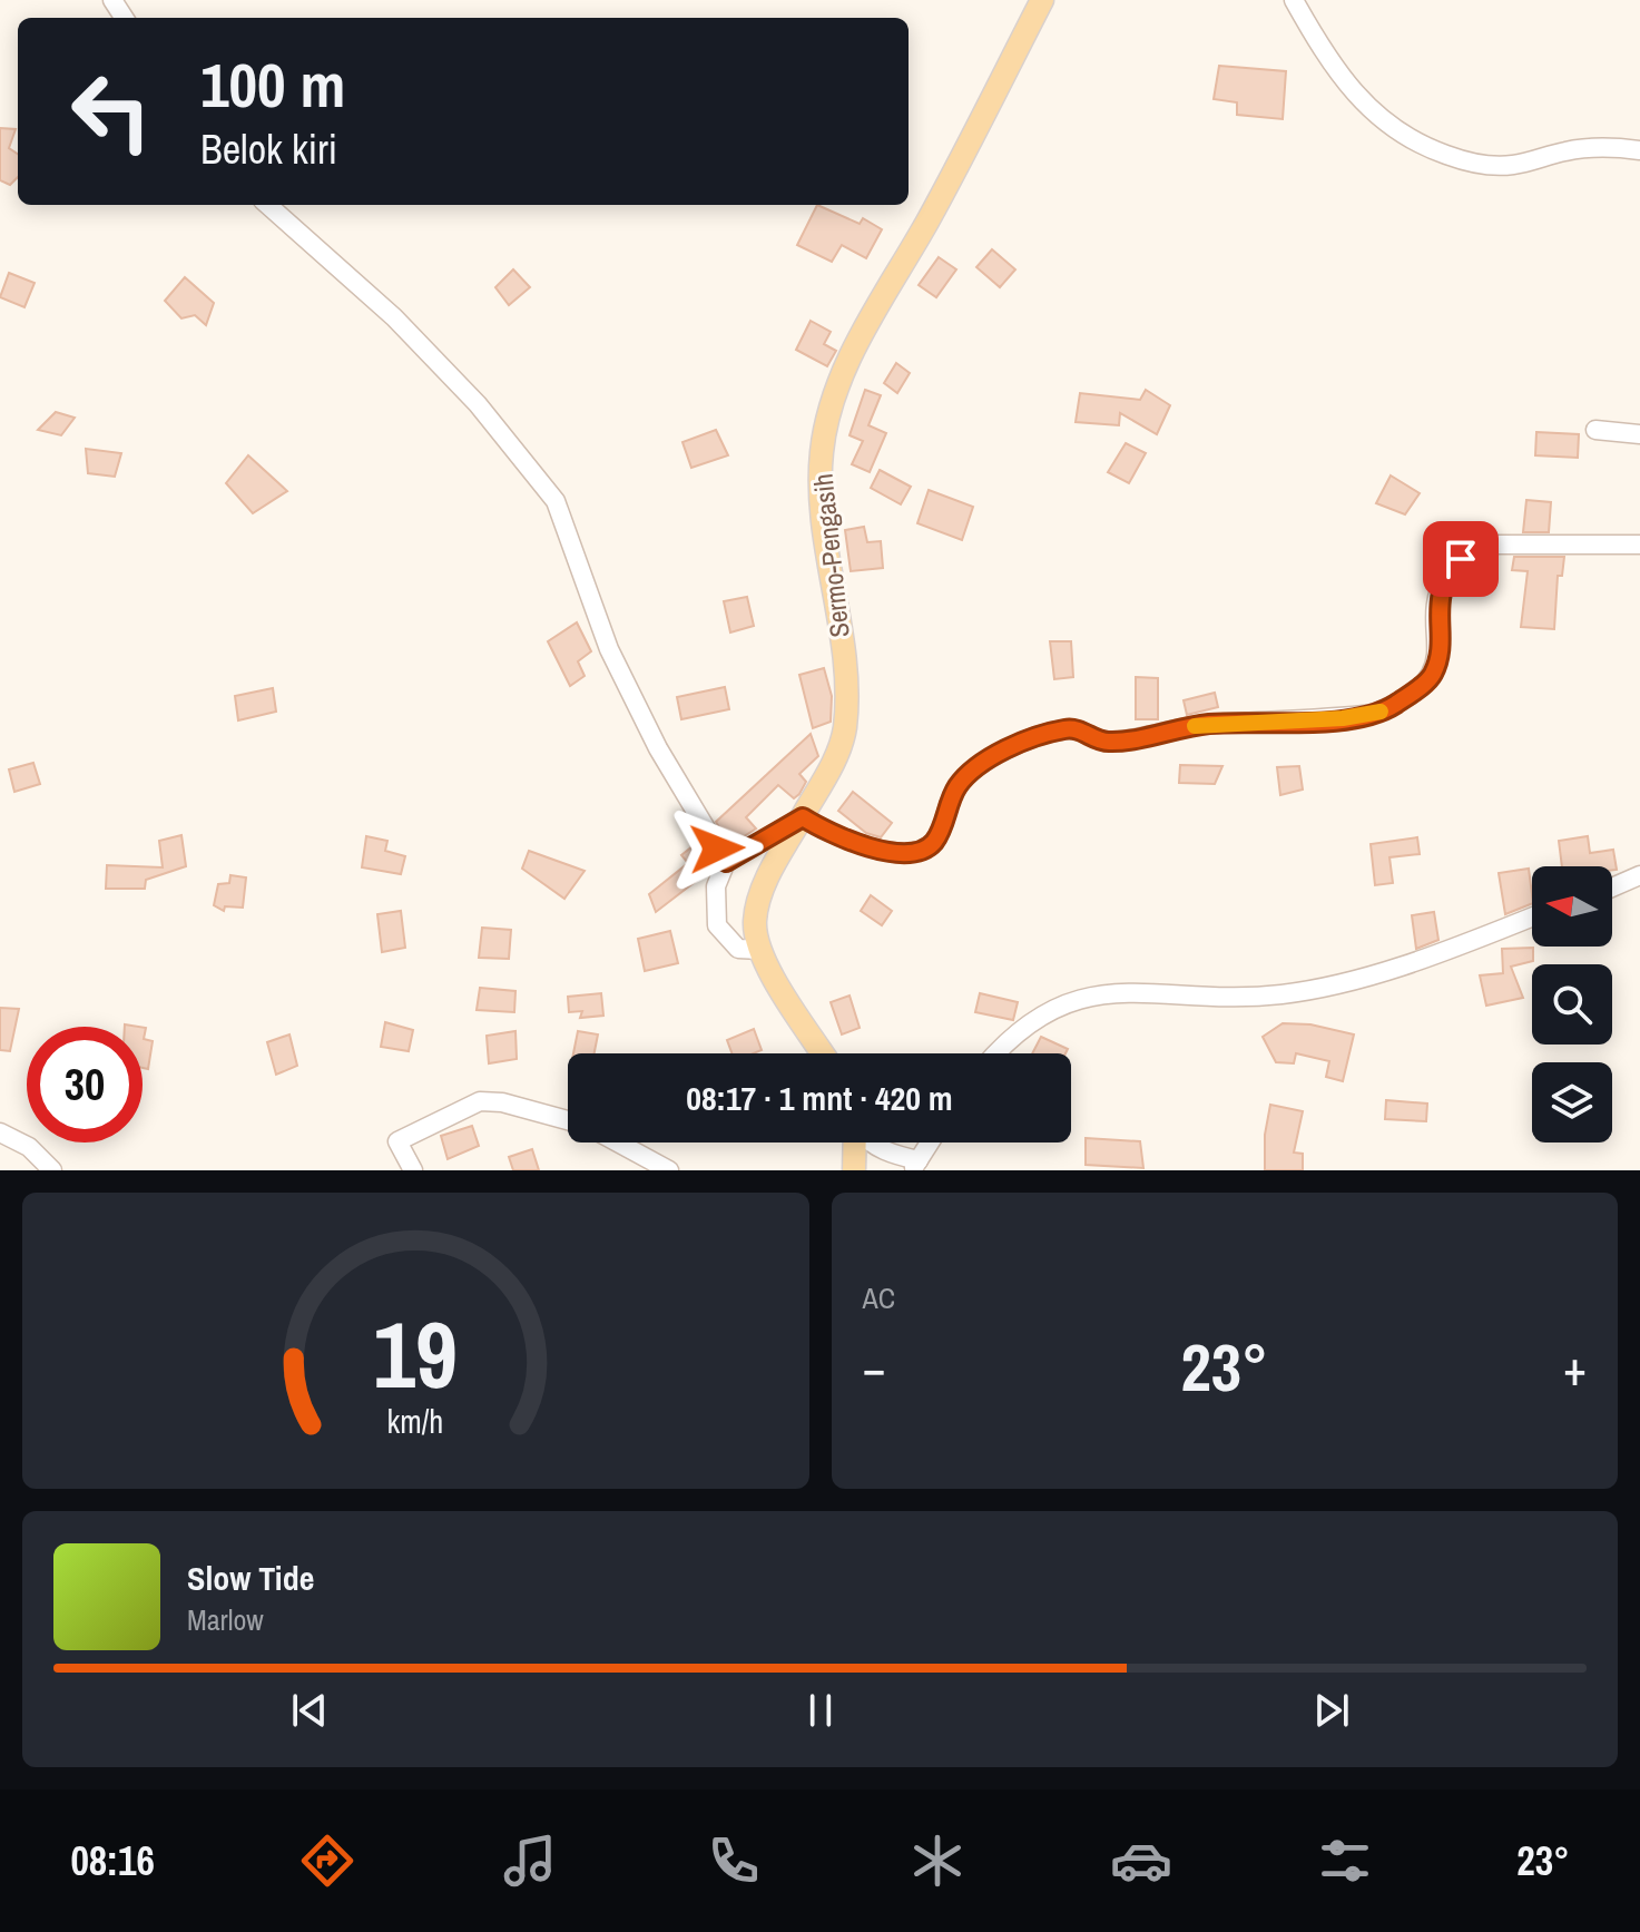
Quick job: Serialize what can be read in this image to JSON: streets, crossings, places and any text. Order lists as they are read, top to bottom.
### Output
{
  "streets": {
    "main road": ["Sermo-Pengasih"]
  },
  "north": "left",
  "page": {
    "turn": ["100 m", "Belok kiri"],
    "limit": "30",
    "trip": "08:17 · 1 mnt · 420 m",
    "tile": "AC",
    "heat": ["−", "23°", "+"],
    "song": ["Slow Tide", "Marlow"],
    "tabs": ["08:16", "23°"],
    "gauge": ["19", "km/h"]
  }
}
